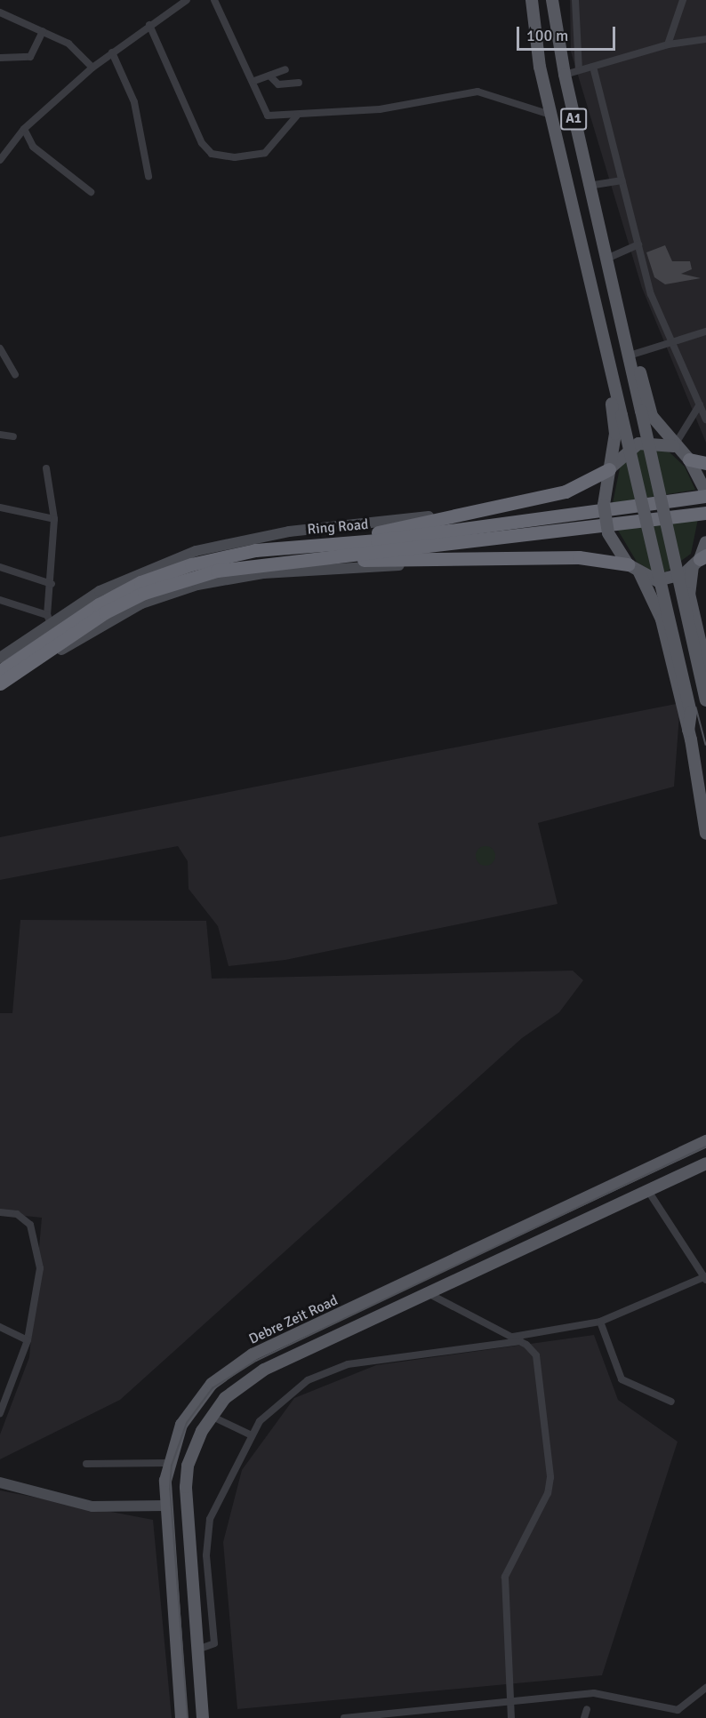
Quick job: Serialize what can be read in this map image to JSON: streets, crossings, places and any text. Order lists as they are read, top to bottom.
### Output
{
  "streets": {
    "highway": ["Ring Road"],
    "main road": ["A1", "Debre Zeit Road"]
  },
  "crossings": [
    ["A1", "Ring Road"]
  ],
  "scale_bar": "100 m"
}
